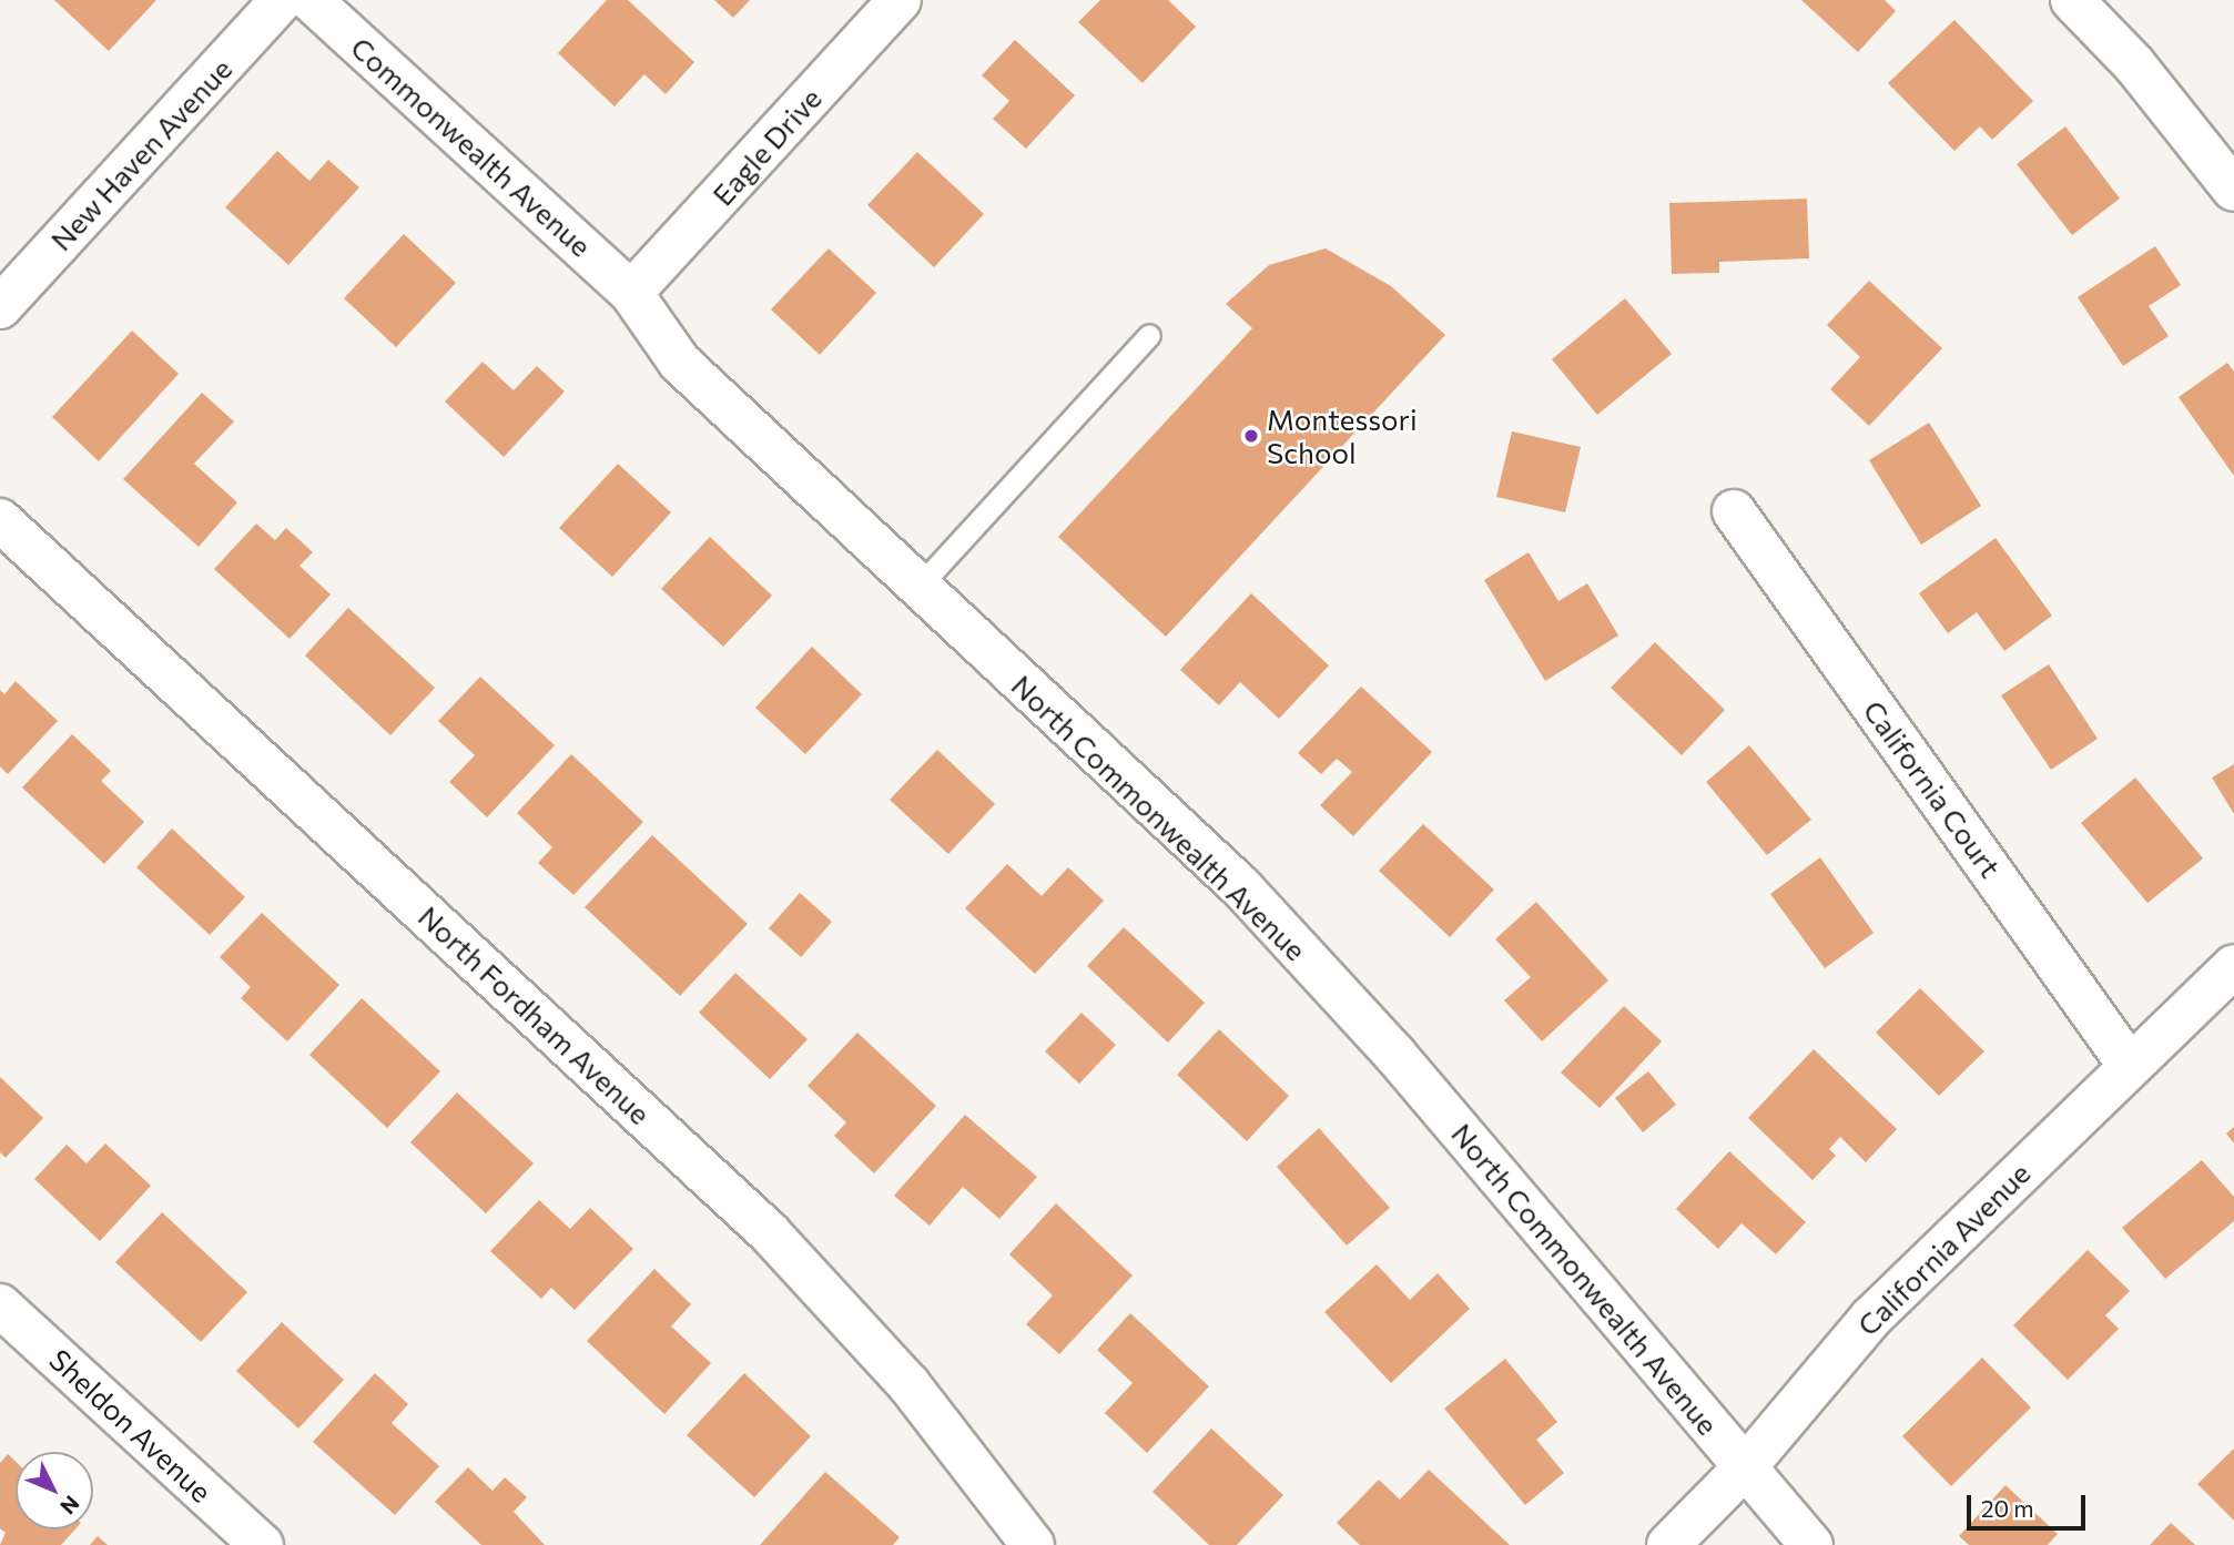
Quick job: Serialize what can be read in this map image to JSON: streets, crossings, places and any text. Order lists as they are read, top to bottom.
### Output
{
  "streets": {
    "street": [
      "Commonwealth Avenue",
      "Eagle Drive",
      "New Haven Avenue",
      "California Court",
      "North Commonwealth Avenue",
      "North Fordham Avenue",
      "California Avenue",
      "Sheldon Avenue"
    ]
  },
  "crossings": [
    ["Commonwealth Avenue", "Eagle Drive"],
    ["Commonwealth Avenue", "North Commonwealth Avenue"],
    ["Eagle Drive", "North Commonwealth Avenue"],
    ["California Court", "California Avenue"],
    ["North Commonwealth Avenue", "California Avenue"]
  ],
  "places": ["Montessori School"],
  "scale_bar": "20 m",
  "north": "bottom right"
}
